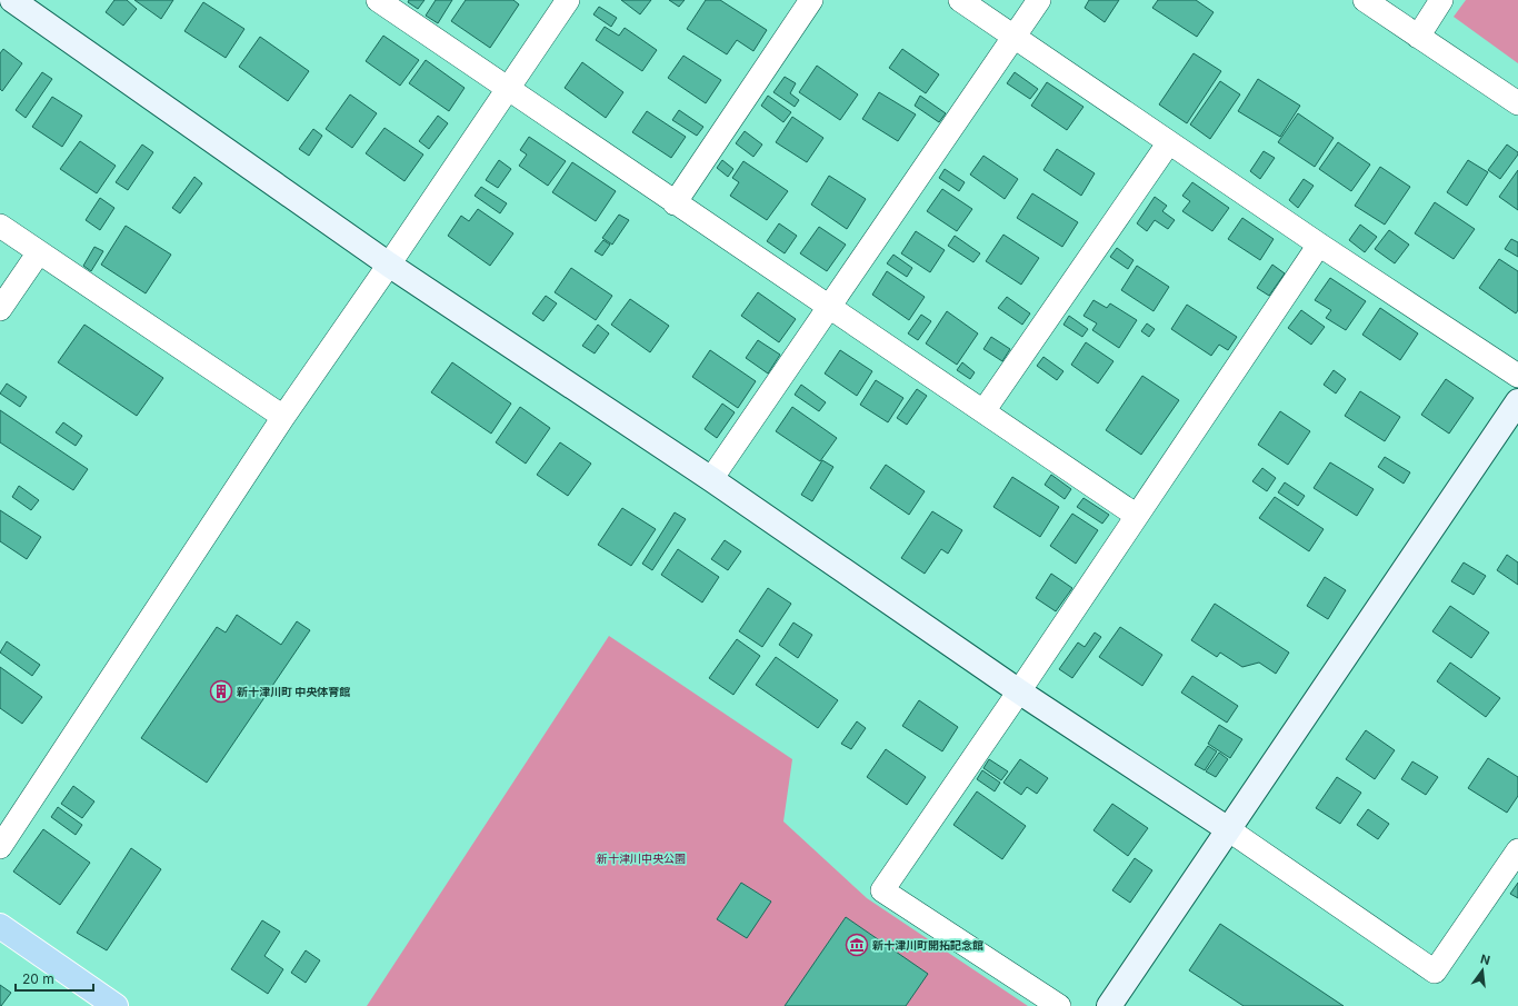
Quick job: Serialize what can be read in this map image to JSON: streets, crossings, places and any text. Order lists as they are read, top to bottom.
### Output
{
  "parks": ["新十津川中央公園"],
  "places": {
    "building": ["新十津川町 中央体育館"],
    "museum": ["新十津川町開拓記念館"]
  },
  "scale_bar": "20 m",
  "north": "top"
}
